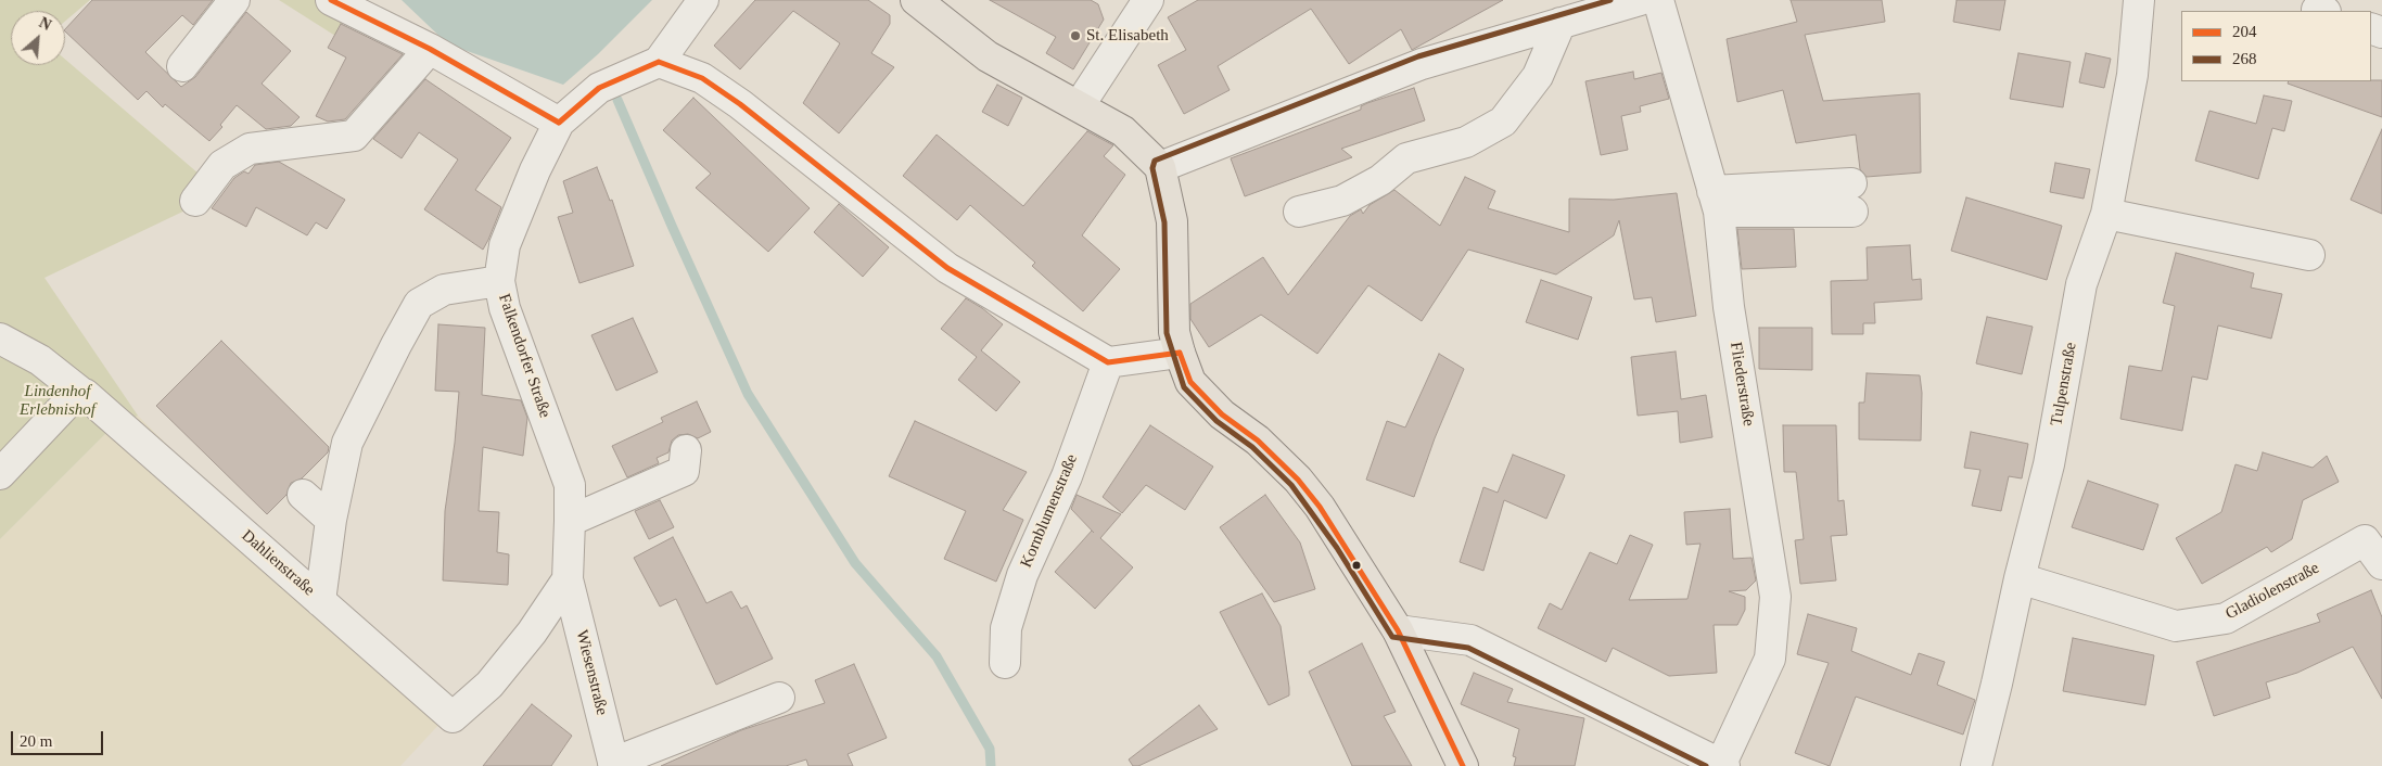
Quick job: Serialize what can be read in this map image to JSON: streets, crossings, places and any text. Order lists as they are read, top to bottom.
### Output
{
  "streets": {
    "street": [
      "Falkendorfer Straße",
      "Fliederstraße",
      "Tulpenstraße",
      "Kornblumenstraße",
      "Dahlienstraße",
      "Gladiolenstraße",
      "Wiesenstraße"
    ]
  },
  "crossings": [
    ["Falkendorfer Straße", "Dahlienstraße"],
    ["Falkendorfer Straße", "Wiesenstraße"],
    ["Tulpenstraße", "Gladiolenstraße"]
  ],
  "parks": ["Lindenhof Erlebnishof"],
  "places": ["St. Elisabeth"],
  "lines": ["transit line 204", "transit line 268"],
  "legend": ["204", "268"],
  "scale_bar": "20 m",
  "north": "top right"
}
